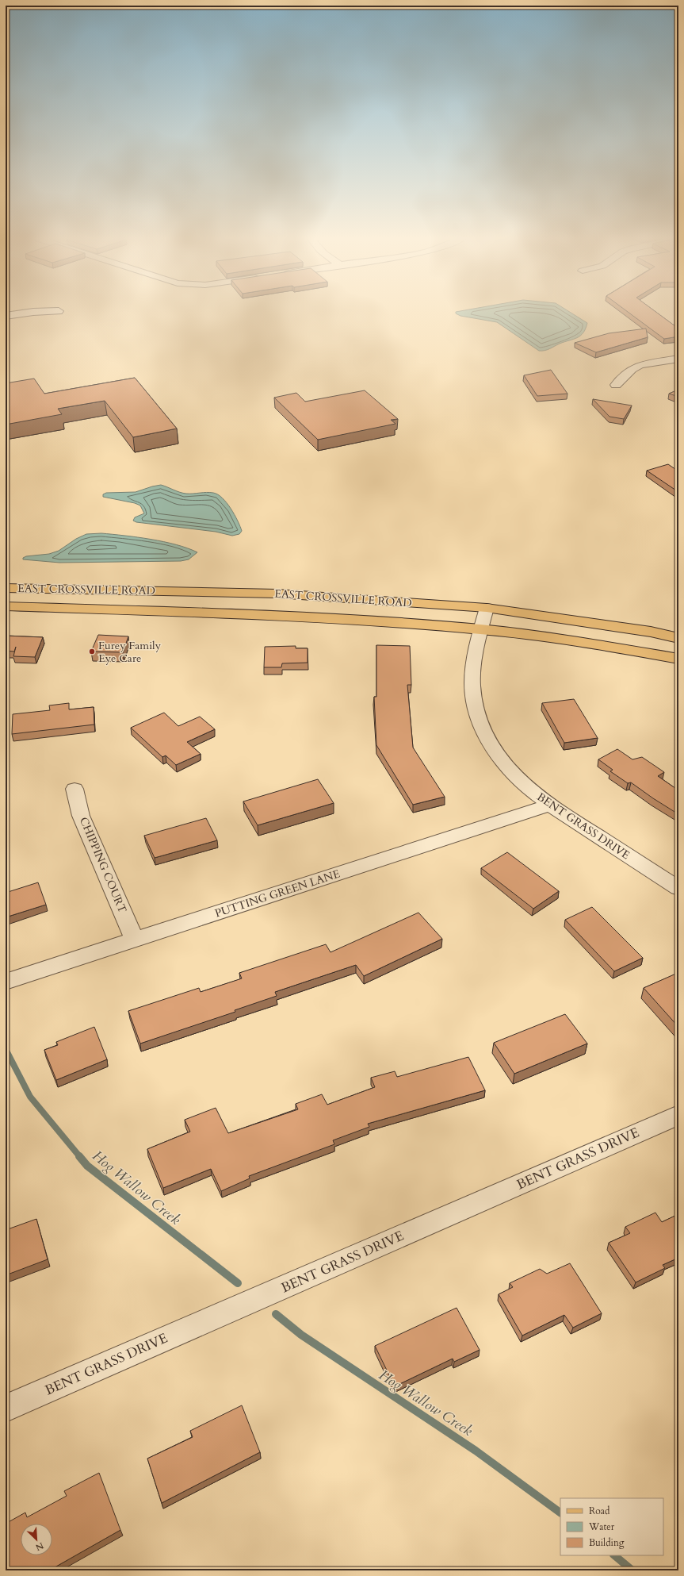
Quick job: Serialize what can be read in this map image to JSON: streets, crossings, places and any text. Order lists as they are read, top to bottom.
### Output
{
  "streets": {
    "main road": ["EAST CROSSVILLE ROAD"],
    "street": ["BENT GRASS DRIVE", "CHIPPING COURT", "PUTTING GREEN LANE"]
  },
  "crossings": [
    ["EAST CROSSVILLE ROAD", "BENT GRASS DRIVE"],
    ["BENT GRASS DRIVE", "PUTTING GREEN LANE"],
    ["CHIPPING COURT", "PUTTING GREEN LANE"]
  ],
  "water": ["Hog Wallow Creek"],
  "places": ["Furey Family Eye Care"],
  "legend": ["Road", "Water", "Building"],
  "north": "bottom right"
}
